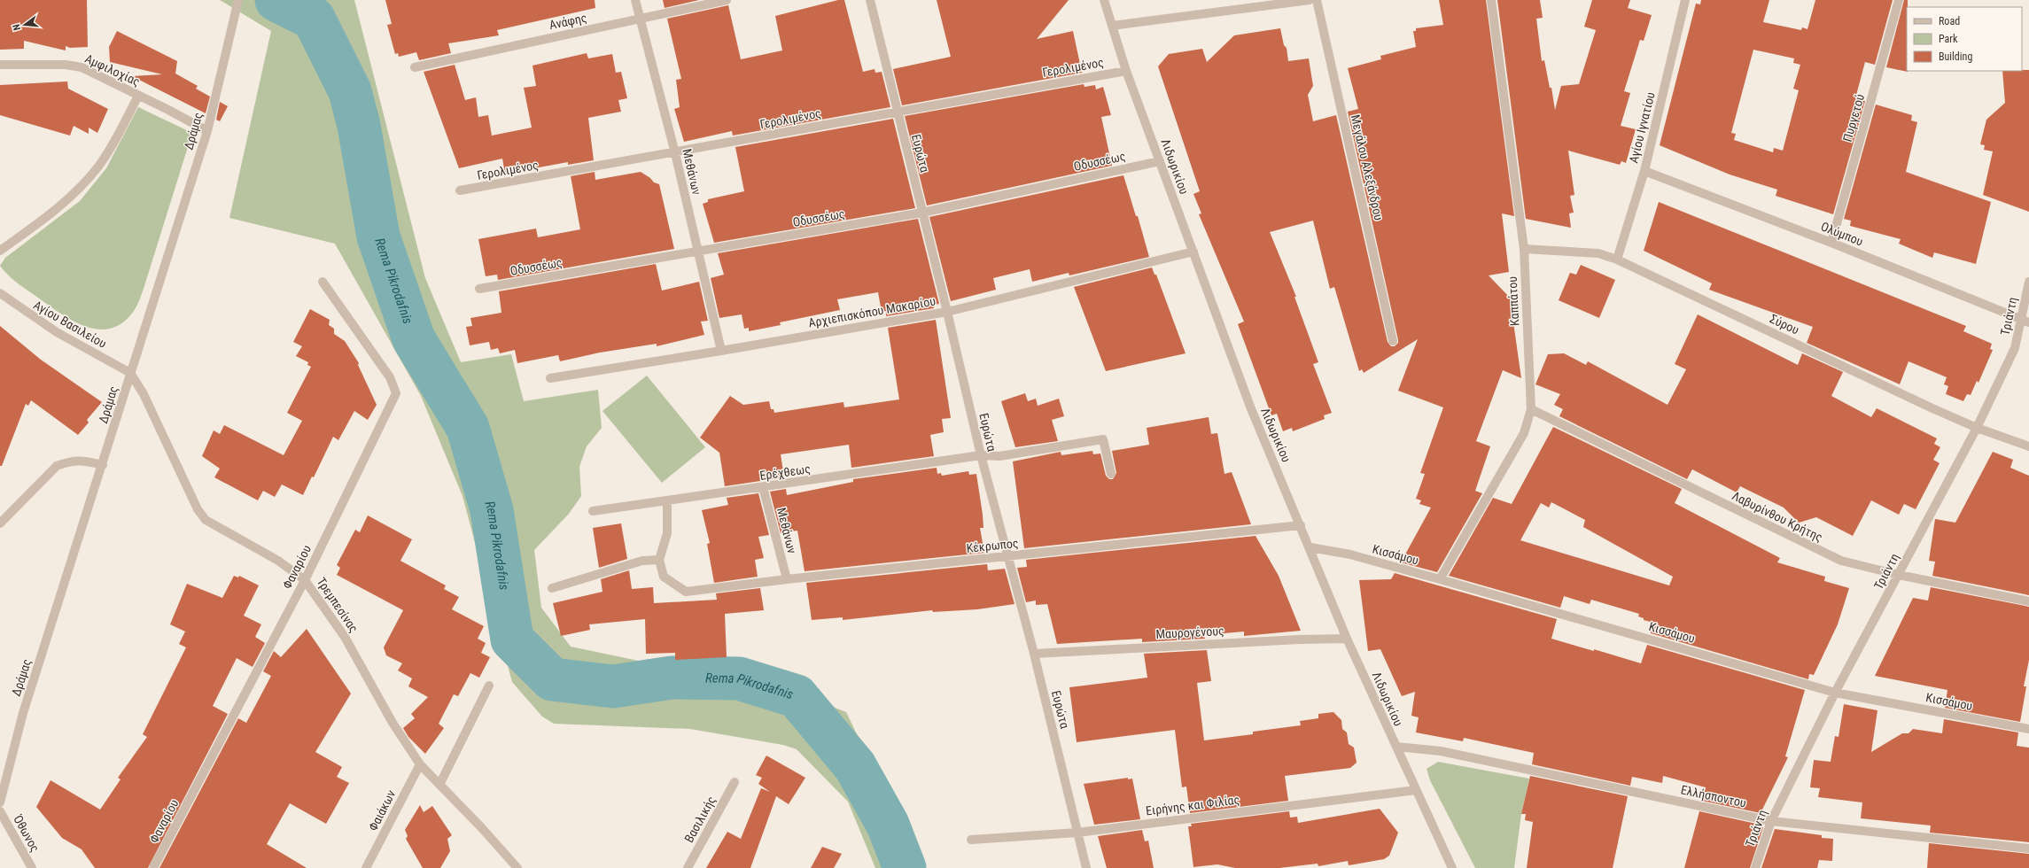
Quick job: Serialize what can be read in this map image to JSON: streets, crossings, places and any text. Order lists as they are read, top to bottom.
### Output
{
  "streets": {
    "street": [
      "Ανάφης",
      "Γερολιμένος",
      "Αμφιλοχίας",
      "Πυργετού",
      "Αγίου Ιγνατίου",
      "Δράμας",
      "Ευρώτα",
      "Οδυσσέως",
      "Λιδωρικίου",
      "Μεγάλου Αλεξάνδρου",
      "Μεθάνων",
      "Ολύμπου",
      "Καππάτου",
      "Αρχιεπισκόπου Μακαρίου",
      "Τριάντη",
      "Αγίου Βασιλείου",
      "Σύρου",
      "Ερέχθεως",
      "Λαβυρίνθου Κρήτης",
      "Κέκρωπος",
      "Κισσάμου",
      "Φαναρίου",
      "Τρεμπεσίνας",
      "Μαυρογένους",
      "Ελλήσποντου",
      "Ειρήνης και Φιλίας",
      "Φαιάκων",
      "Βασιλικής",
      "Όθωνος"
    ]
  },
  "crossings": [
    ["Ανάφης", "Μεθάνων"],
    ["Γερολιμένος", "Ευρώτα"],
    ["Γερολιμένος", "Λιδωρικίου"],
    ["Γερολιμένος", "Μεθάνων"],
    ["Αμφιλοχίας", "Δράμας"],
    ["Πυργετού", "Ολύμπου"],
    ["Αγίου Ιγνατίου", "Ολύμπου"],
    ["Αγίου Ιγνατίου", "Σύρου"],
    ["Δράμας", "Αγίου Βασιλείου"],
    ["Δράμας", "Τρεμπεσίνας"],
    ["Ευρώτα", "Οδυσσέως"],
    ["Ευρώτα", "Αρχιεπισκόπου Μακαρίου"],
    ["Ευρώτα", "Ερέχθεως"],
    ["Ευρώτα", "Κέκρωπος"],
    ["Ευρώτα", "Μαυρογένους"],
    ["Ευρώτα", "Ειρήνης και Φιλίας"],
    ["Οδυσσέως", "Λιδωρικίου"],
    ["Οδυσσέως", "Μεθάνων"],
    ["Λιδωρικίου", "Αρχιεπισκόπου Μακαρίου"],
    ["Λιδωρικίου", "Κέκρωπος"],
    ["Λιδωρικίου", "Κισσάμου"],
    ["Λιδωρικίου", "Μαυρογένους"],
    ["Λιδωρικίου", "Ελλήσποντου"],
    ["Λιδωρικίου", "Ειρήνης και Φιλίας"],
    ["Μεθάνων", "Αρχιεπισκόπου Μακαρίου"],
    ["Μεθάνων", "Ερέχθεως"],
    ["Μεθάνων", "Κέκρωπος"],
    ["Ολύμπου", "Τριάντη"],
    ["Καππάτου", "Σύρου"],
    ["Καππάτου", "Λαβυρίνθου Κρήτης"],
    ["Καππάτου", "Κισσάμου"],
    ["Τριάντη", "Σύρου"],
    ["Τριάντη", "Λαβυρίνθου Κρήτης"],
    ["Τριάντη", "Κισσάμου"],
    ["Τριάντη", "Ελλήσποντου"],
    ["Αγίου Βασιλείου", "Τρεμπεσίνας"],
    ["Φαναρίου", "Τρεμπεσίνας"],
    ["Τρεμπεσίνας", "Φαιάκων"]
  ],
  "water": ["Rema Pikrodafnis"],
  "legend": ["Road", "Park", "Building"],
  "north": "left"
}
